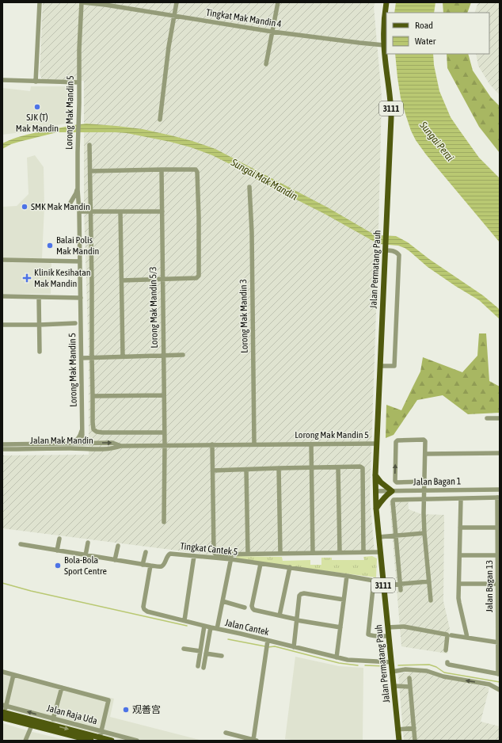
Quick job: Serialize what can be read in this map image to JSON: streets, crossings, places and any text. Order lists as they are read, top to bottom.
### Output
{
  "streets": {
    "main road": ["3111", "Jalan Permatang Pauh", "Jalan Raja Uda"],
    "street": [
      "Tingkat Mak Mandin 4",
      "Lorong Mak Mandin 5",
      "Lorong Mak Mandin 5/3",
      "Lorong Mak Mandin 3",
      "Jalan Mak Mandin",
      "Jalan Bagan 1",
      "Tingkat Cantek 5",
      "Jalan Bagan 13",
      "Jalan Cantek"
    ]
  },
  "crossings": [
    ["Tingkat Mak Mandin 4", "Lorong Mak Mandin 5"],
    ["Tingkat Mak Mandin 4", "Jalan Permatang Pauh"],
    ["Lorong Mak Mandin 5", "Jalan Permatang Pauh"],
    ["Lorong Mak Mandin 5", "Lorong Mak Mandin 5/3"],
    ["Lorong Mak Mandin 5", "Lorong Mak Mandin 3"],
    ["Lorong Mak Mandin 5", "Jalan Mak Mandin"],
    ["Jalan Permatang Pauh", "Jalan Bagan 1"],
    ["Jalan Permatang Pauh", "Tingkat Cantek 5"],
    ["Jalan Permatang Pauh", "Jalan Cantek"],
    ["Jalan Bagan 1", "Jalan Bagan 13"],
    ["Tingkat Cantek 5", "Jalan Cantek"]
  ],
  "water": ["Sungai Perai", "Sungai Mak Mandin"],
  "places": {
    "other": [
      "SJK (T) Mak Mandin",
      "SMK Mak Mandin",
      "Balai Polis Mak Mandin",
      "Bola-Bola Sport Centre",
      "观善宫"
    ],
    "health": ["Klinik Kesihatan Mak Mandin"]
  },
  "legend": ["Road", "Water"]
}
